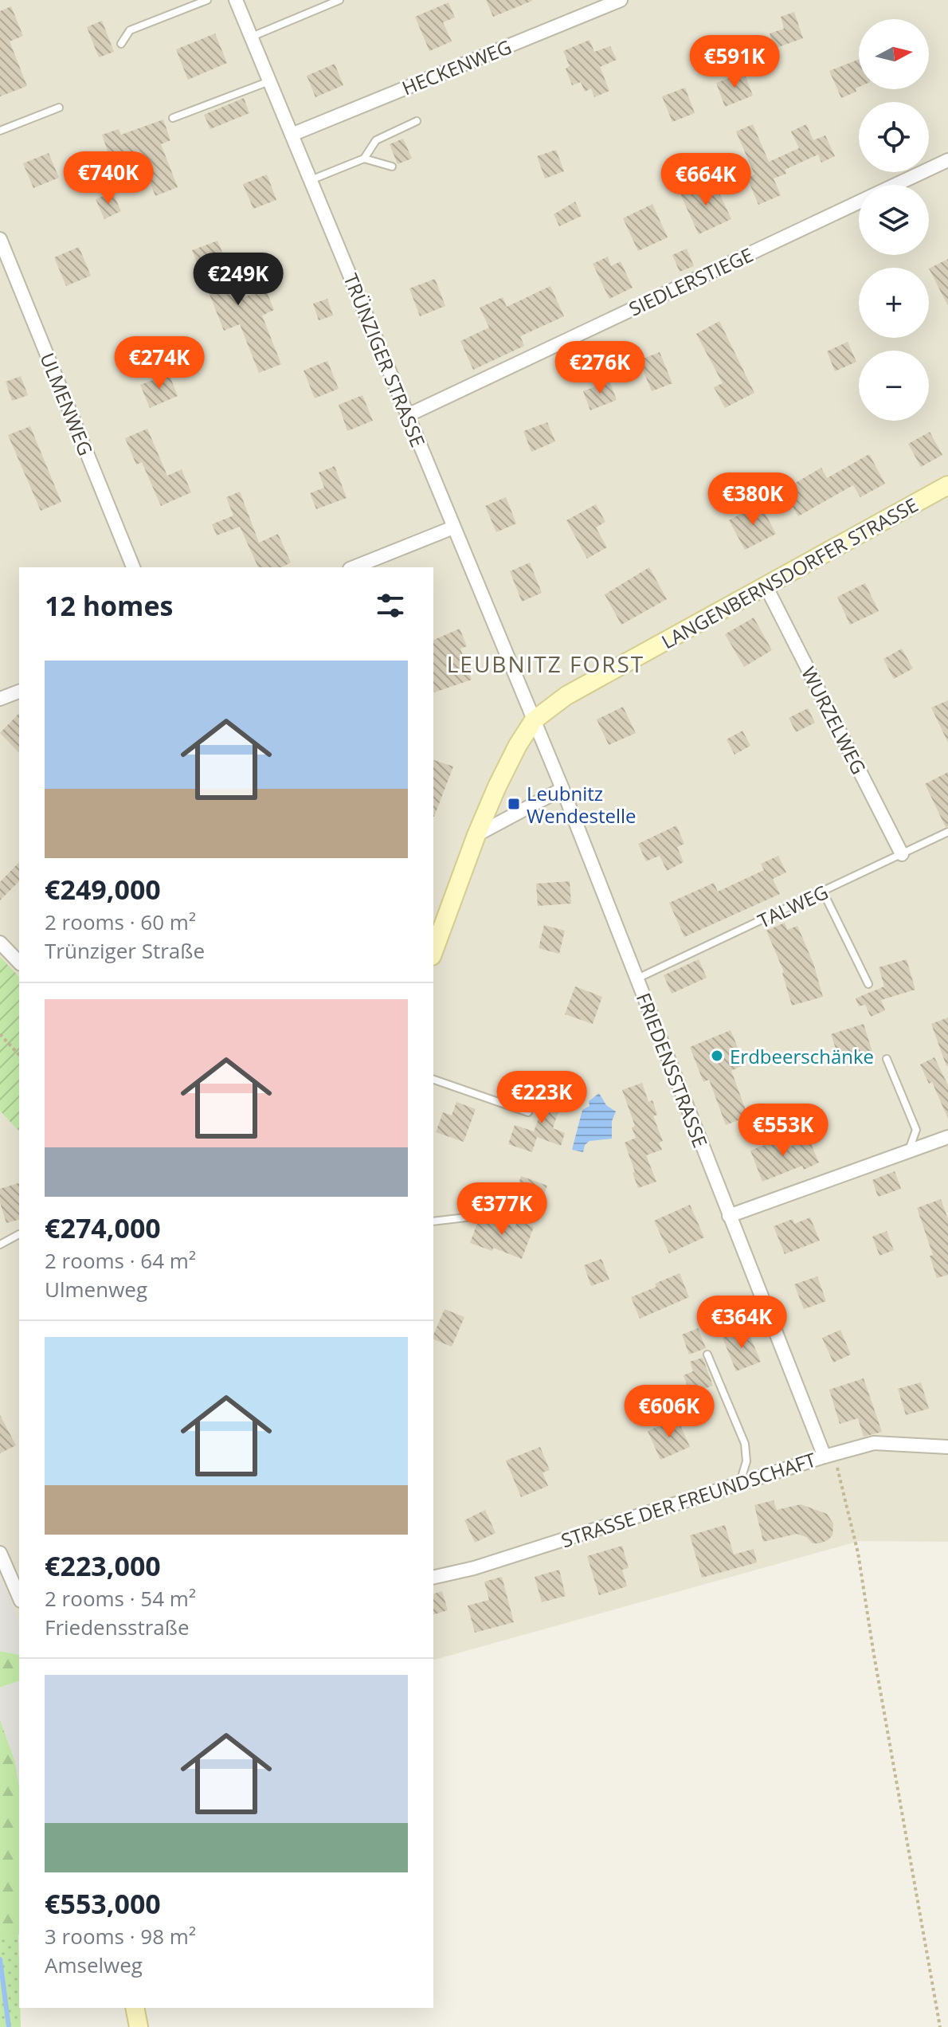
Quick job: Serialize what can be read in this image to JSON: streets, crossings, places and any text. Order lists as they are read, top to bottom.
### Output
{
  "streets": {
    "street": [
      "HECKENWEG",
      "SIEDLERSTIEGE",
      "TRÜNZIGER STRASSE",
      "ULMENWEG",
      "LANGENBERNSDORFER STRASSE",
      "WURZELWEG",
      "FRIEDENSSTRASSE",
      "STRASSE DER FREUNDSCHAFT"
    ],
    "lane": ["TALWEG"]
  },
  "crossings": [
    ["HECKENWEG", "TRÜNZIGER STRASSE"],
    ["SIEDLERSTIEGE", "TRÜNZIGER STRASSE"],
    ["TRÜNZIGER STRASSE", "LANGENBERNSDORFER STRASSE"],
    ["TRÜNZIGER STRASSE", "FRIEDENSSTRASSE"],
    ["LANGENBERNSDORFER STRASSE", "WURZELWEG"],
    ["LANGENBERNSDORFER STRASSE", "FRIEDENSSTRASSE"],
    ["WURZELWEG", "TALWEG"],
    ["TALWEG", "FRIEDENSSTRASSE"],
    ["FRIEDENSSTRASSE", "STRASSE DER FREUNDSCHAFT"]
  ],
  "districts": ["LEUBNITZ FORST"],
  "places": {
    "transit": ["Leubnitz Wendestelle"],
    "other": ["Erdbeerschänke"]
  },
  "north": "right",
  "page": {
    "map_buttons": ["+", "−"],
    "price": [
      "€591K",
      "€740K",
      "€664K",
      "€249K",
      "€274K",
      "€276K",
      "€380K",
      "€223K",
      "€553K",
      "€377K",
      "€364K",
      "€606K"
    ],
    "heading": "12 homes",
    "list": [
      {
        "name": "€249,000",
        "note": "2 rooms · 60 m² · Trünziger Straße"
      },
      {
        "name": "€274,000",
        "note": "2 rooms · 64 m² · Ulmenweg"
      },
      {
        "name": "€223,000",
        "note": "2 rooms · 54 m² · Friedensstraße"
      },
      {
        "name": "€553,000",
        "note": "3 rooms · 98 m² · Amselweg"
      }
    ]
  }
}
